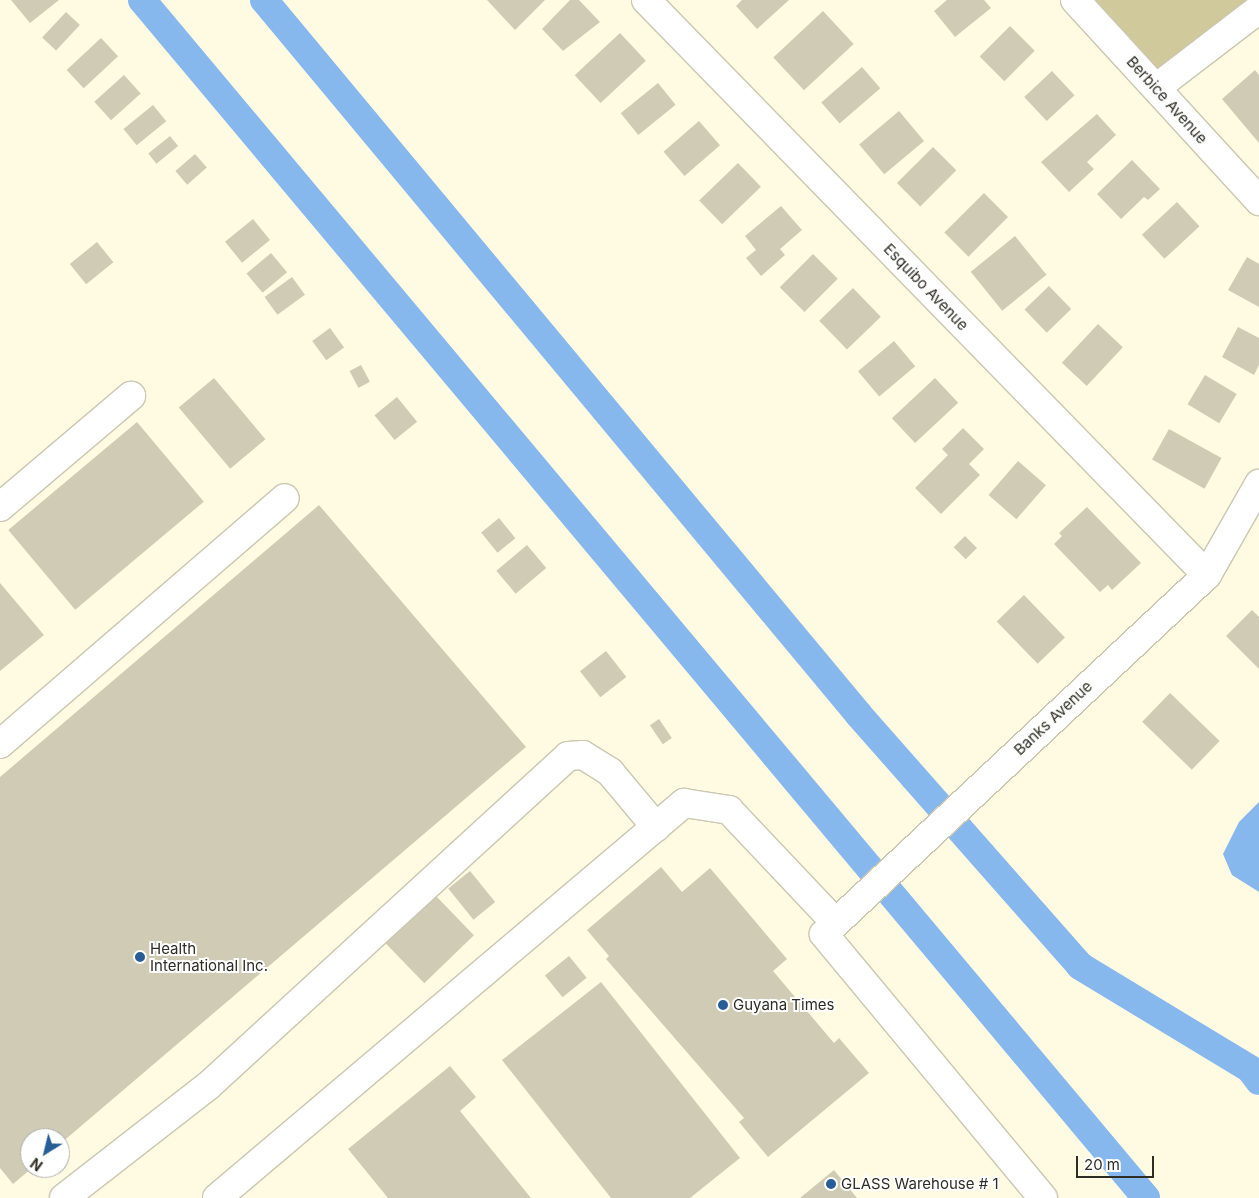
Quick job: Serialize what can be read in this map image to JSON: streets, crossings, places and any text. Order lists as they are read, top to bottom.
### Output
{
  "streets": {
    "street": ["Berbice Avenue", "Esquibo Avenue", "Banks Avenue"]
  },
  "crossings": [
    ["Esquibo Avenue", "Banks Avenue"]
  ],
  "places": ["Health International Inc.", "Guyana Times", "GLASS Warehouse # 1"],
  "scale_bar": "20 m",
  "north": "bottom left"
}
